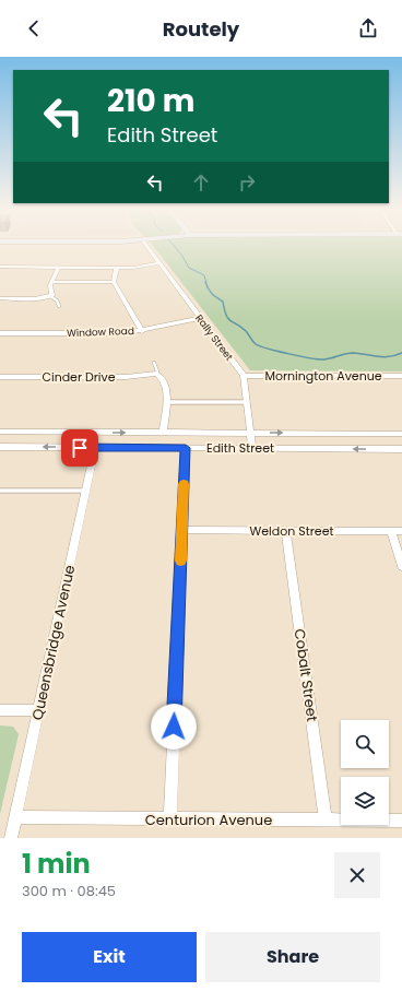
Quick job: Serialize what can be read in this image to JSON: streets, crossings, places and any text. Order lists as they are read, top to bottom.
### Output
{
  "streets": {
    "street": [
      "Window Road",
      "Rally Street",
      "Mornington Avenue",
      "Cinder Drive",
      "Edith Street",
      "Weldon Street",
      "Queensbridge Avenue",
      "Cobalt Street",
      "Centurion Avenue"
    ]
  },
  "crossings": [
    ["Window Road", "Rally Street"],
    ["Rally Street", "Mornington Avenue"],
    ["Rally Street", "Edith Street"],
    ["Edith Street", "Queensbridge Avenue"],
    ["Weldon Street", "Cobalt Street"],
    ["Queensbridge Avenue", "Centurion Avenue"],
    ["Cobalt Street", "Centurion Avenue"]
  ],
  "page": {
    "header": "Routely",
    "turn": ["210 m", "Edith Street"],
    "heading": ["1 min", "300 m · 08:45"],
    "buttons": ["Exit", "Share"]
  }
}
